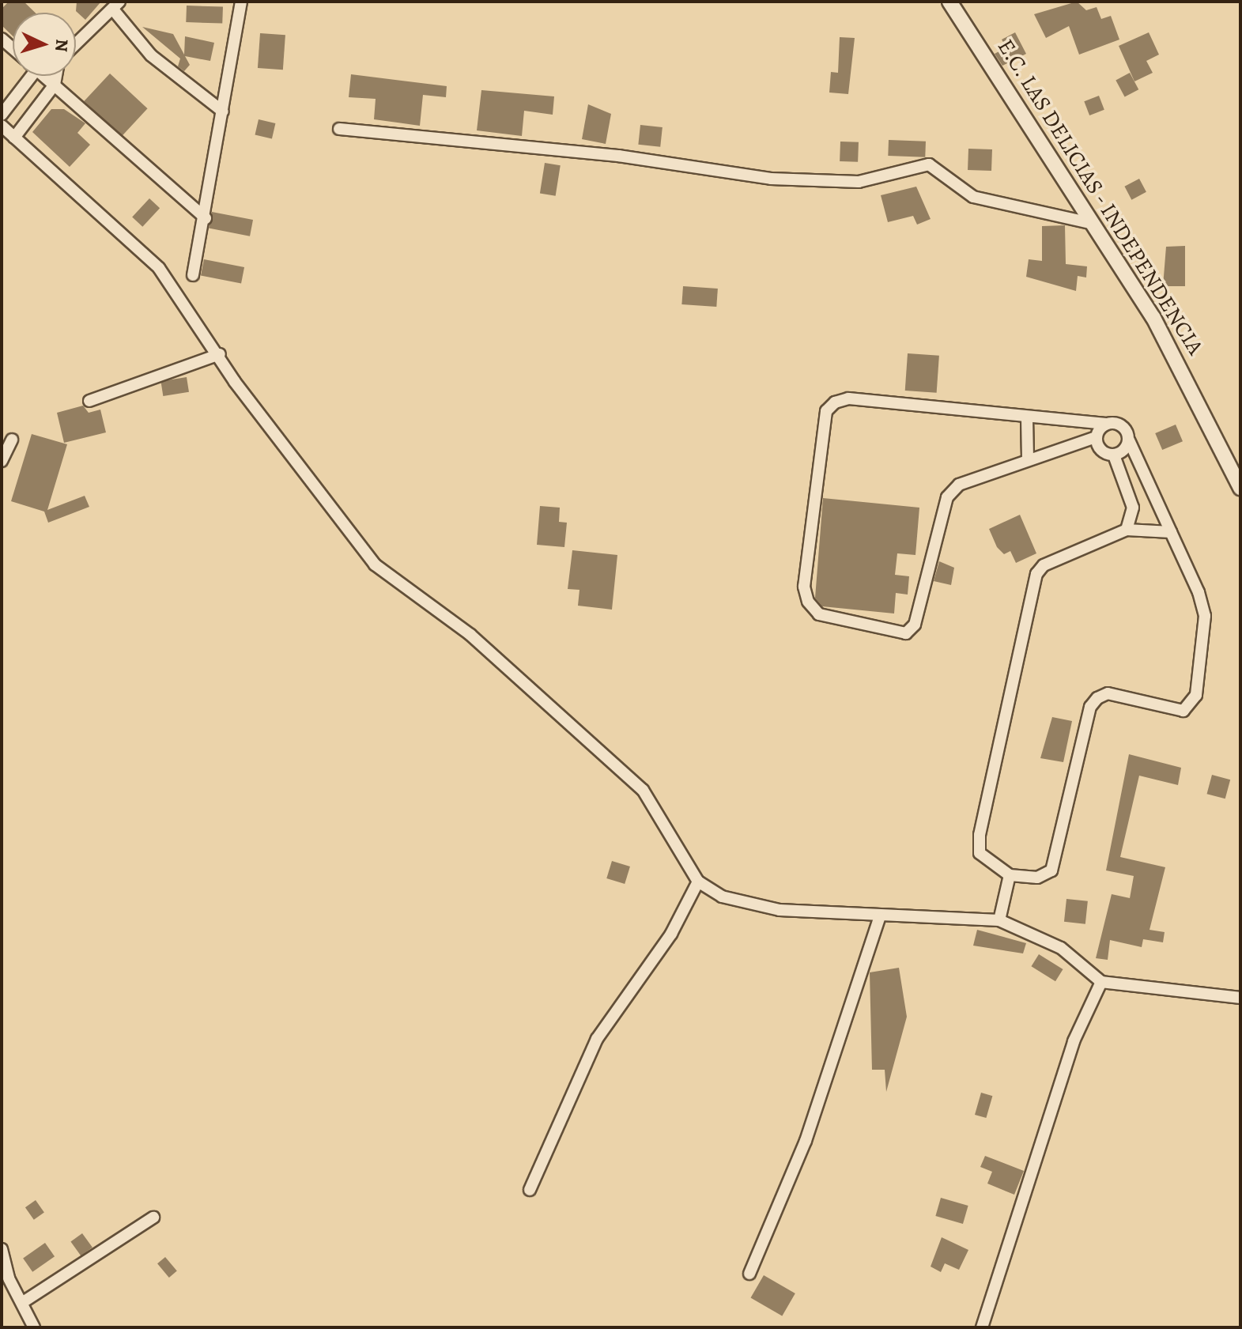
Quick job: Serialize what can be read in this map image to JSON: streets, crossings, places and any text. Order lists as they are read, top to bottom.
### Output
{
  "streets": {
    "street": ["E.C. LAS DELICIAS - INDEPENDENCIA"]
  },
  "north": "right"
}
